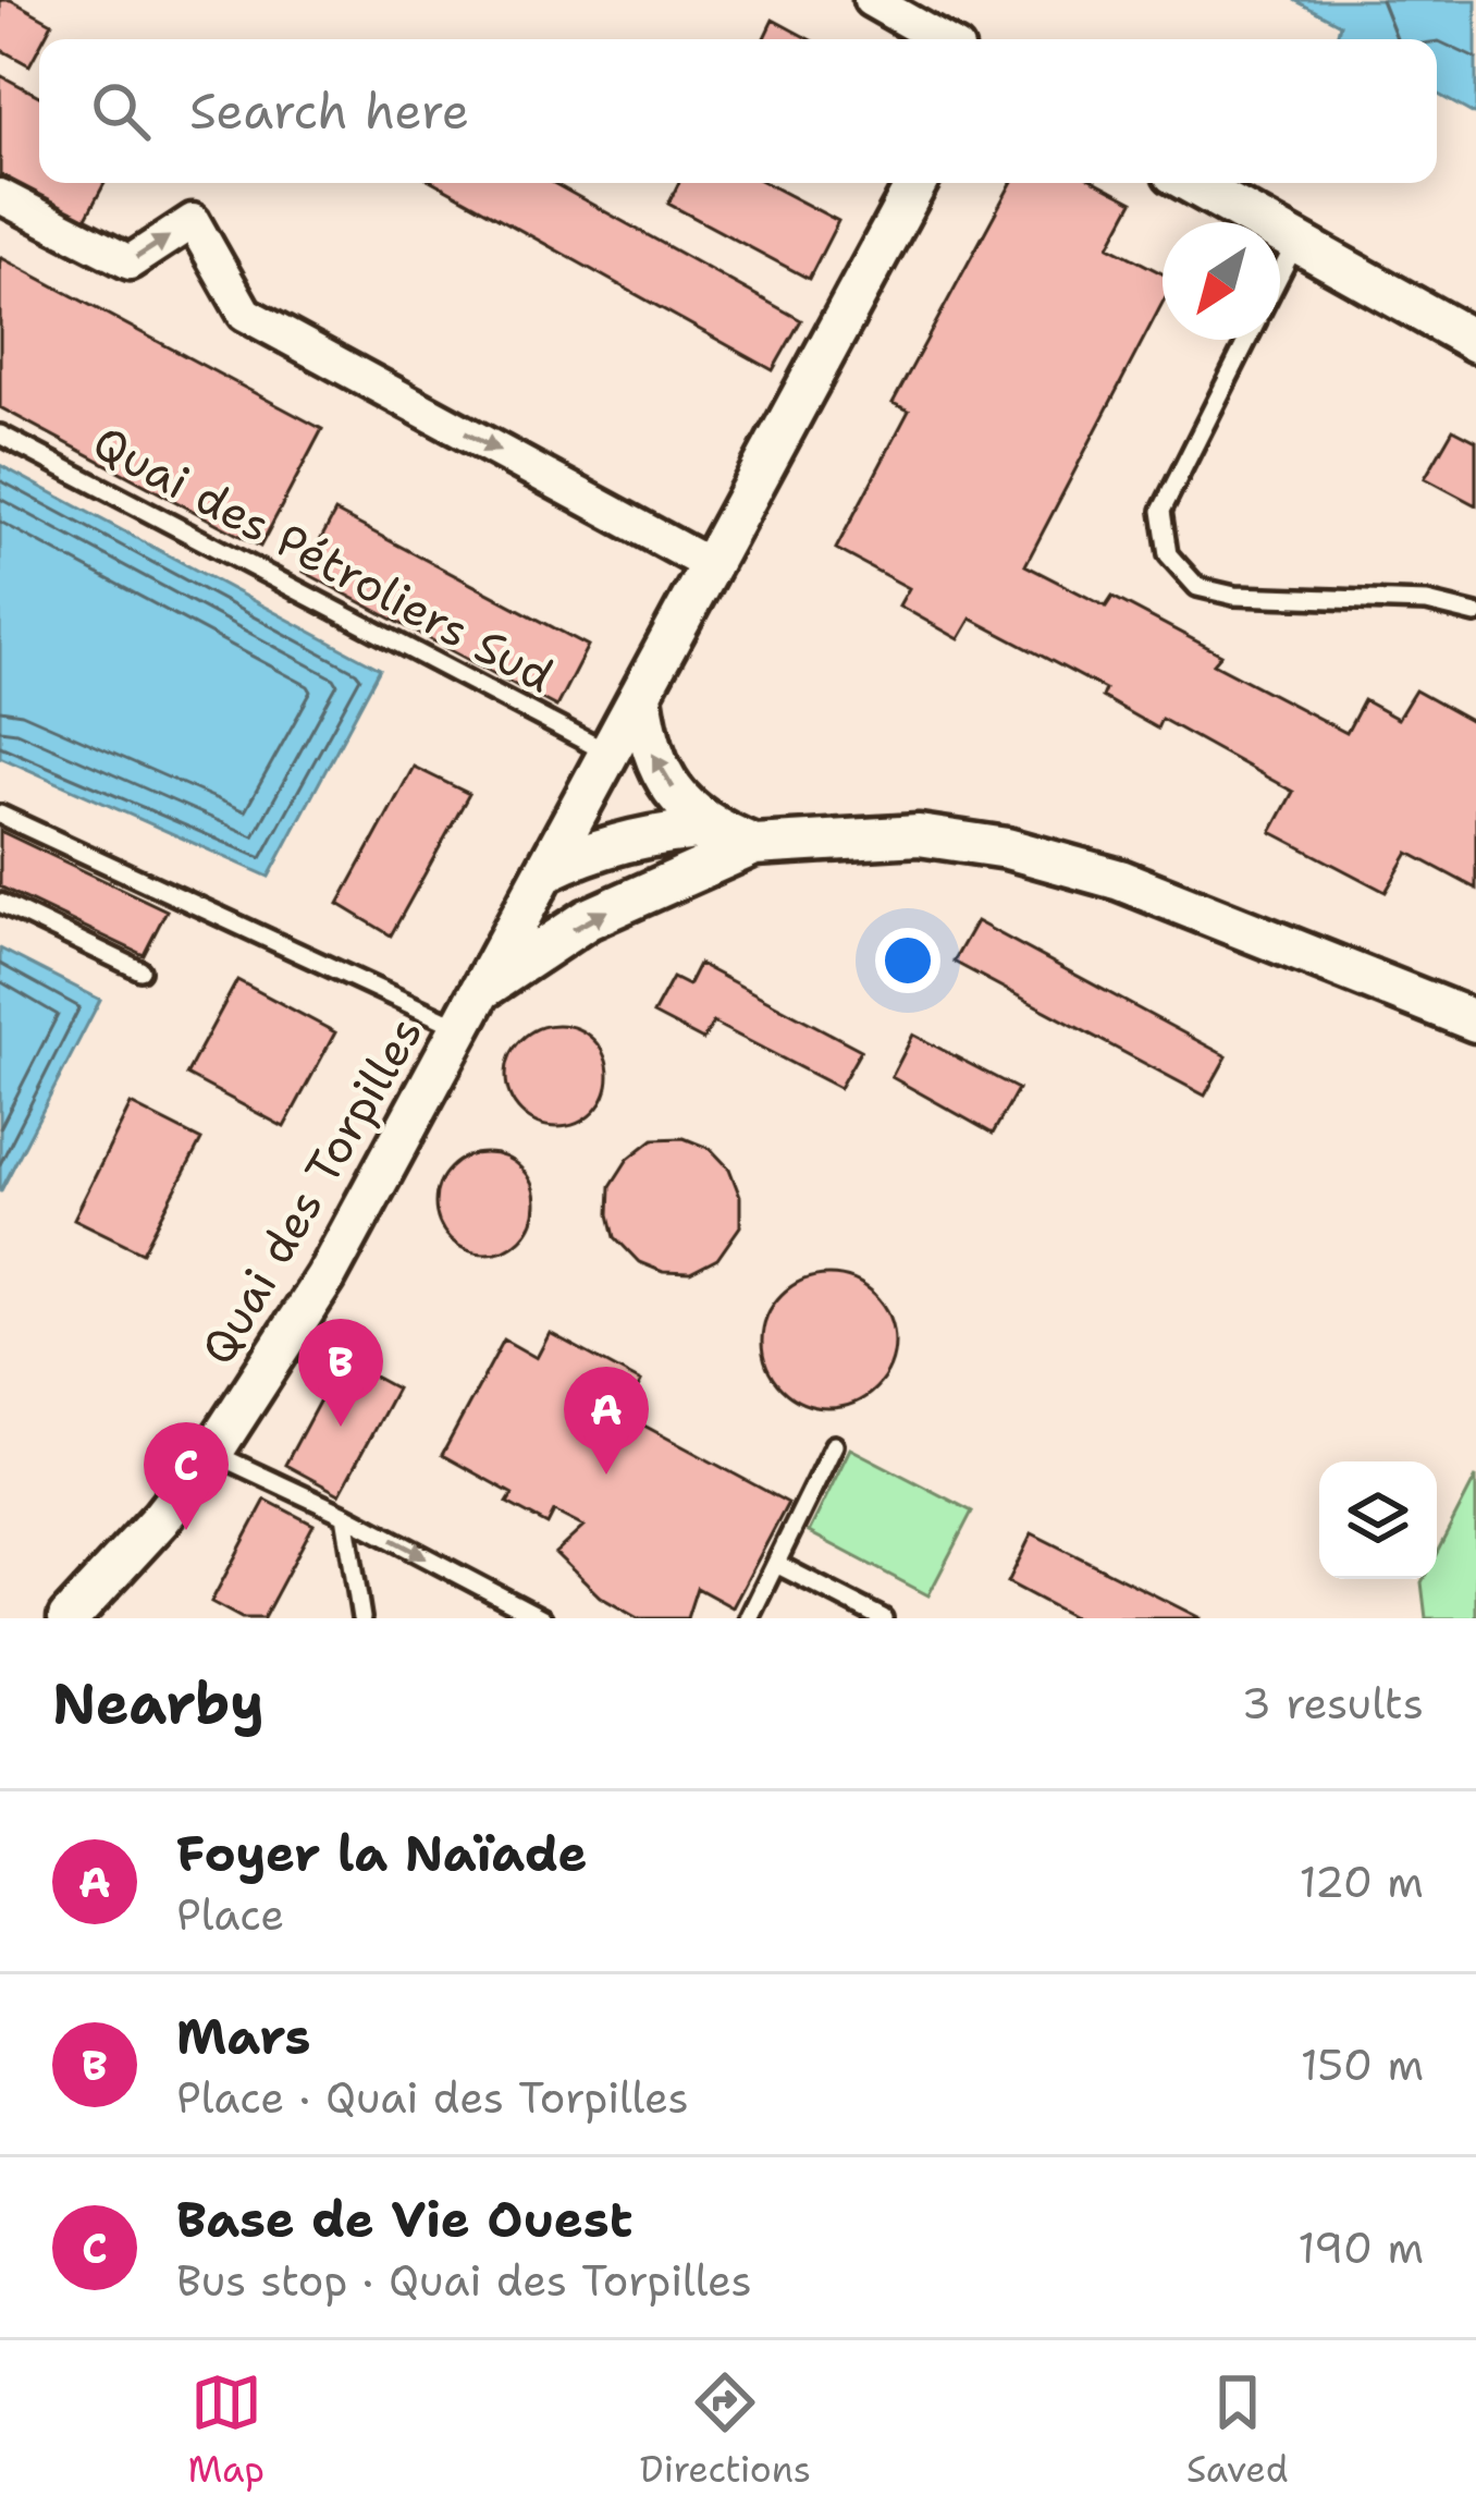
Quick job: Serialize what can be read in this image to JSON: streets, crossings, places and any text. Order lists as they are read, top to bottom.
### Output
{
  "streets": {
    "street": ["Quai des Torpilles"],
    "lane": ["Quai des Pétroliers Sud"]
  },
  "crossings": [
    ["Quai des Pétroliers Sud", "Quai des Torpilles"]
  ],
  "north": "bottom left",
  "page": {
    "search": "Search here",
    "pins": ["B", "A", "C"],
    "heading": ["Nearby", "3 results"],
    "list": [
      {
        "mark": "A",
        "name": "Foyer la Naïade",
        "note": "Place",
        "value": "120 m"
      },
      {
        "mark": "B",
        "name": "Mars",
        "note": "Place · Quai des Torpilles",
        "value": "150 m"
      },
      {
        "mark": "C",
        "name": "Base de Vie Ouest",
        "note": "Bus stop · Quai des Torpilles",
        "value": "190 m"
      }
    ],
    "nav": ["Map", "Directions", "Saved"]
  }
}
